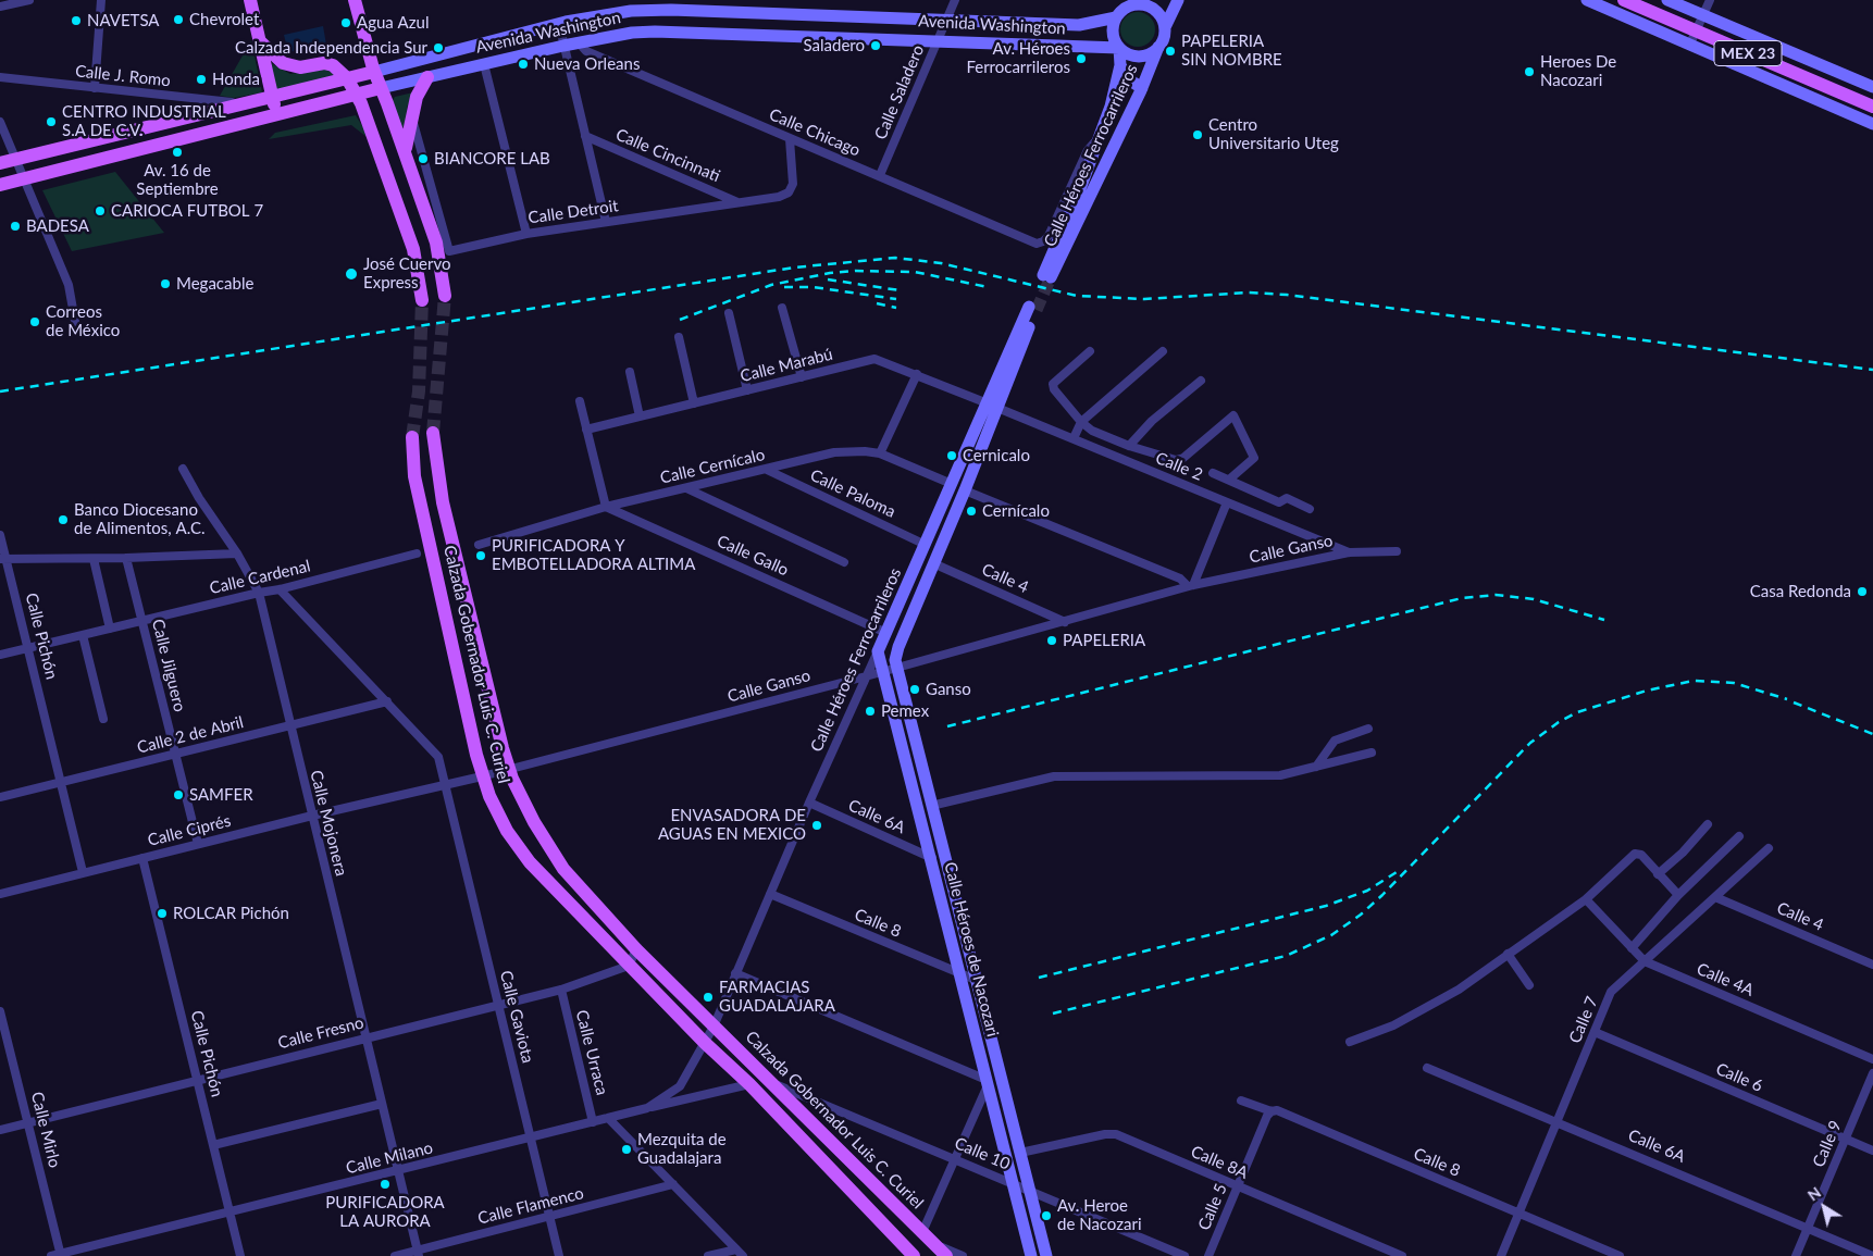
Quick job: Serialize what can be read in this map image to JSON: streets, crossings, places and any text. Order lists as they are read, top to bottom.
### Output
{
  "streets": {
    "main road": [
      "Avenida Washington",
      "MEX 23",
      "Calle Héroes Ferrocarrileros",
      "Calzada Gobernador Luis C. Curiel",
      "Calle Héroes de Nacozari"
    ],
    "street": [
      "Calle J. Romo",
      "Calle Saladero",
      "Calle Chicago",
      "Calle Cincinnati",
      "Calle Detroit",
      "Calle Marabú",
      "Calle Cernícalo",
      "Calle 2",
      "Calle Paloma",
      "Calle Ganso",
      "Calle Gallo",
      "Calle Cardenal",
      "Calle 4",
      "Calle Pichón",
      "Calle Jilguero",
      "Calle 2 de Abril",
      "Calle 6A",
      "Calle Mojonera",
      "Calle Ciprés",
      "Calle 8",
      "Calle 4A",
      "Calle Gaviota",
      "Calle 7",
      "Calle Fresno",
      "Calle Urraca",
      "Calle 6",
      "Calle Mirlo",
      "Calle 9",
      "Calle 10",
      "Calle Milano",
      "Calle 8A",
      "Calle Flamenco",
      "Calle 5"
    ]
  },
  "crossings": [
    ["Avenida Washington", "Calle J. Romo"],
    ["Avenida Washington", "Calle Saladero"],
    ["Avenida Washington", "Calle Chicago"],
    ["Avenida Washington", "Calle Héroes Ferrocarrileros"],
    ["Calle Saladero", "Calle Chicago"],
    ["Calle Chicago", "Calle Héroes Ferrocarrileros"],
    ["Calle Chicago", "Calle Detroit"],
    ["Calle Cincinnati", "Calle Detroit"],
    ["Calle Héroes Ferrocarrileros", "Calle Marabú"],
    ["Calle Héroes Ferrocarrileros", "Calle Cernícalo"],
    ["Calle Héroes Ferrocarrileros", "Calle 2"],
    ["Calle Héroes Ferrocarrileros", "Calle Paloma"],
    ["Calle Héroes Ferrocarrileros", "Calle Ganso"],
    ["Calle Héroes Ferrocarrileros", "Calle Gallo"],
    ["Calle Héroes Ferrocarrileros", "Calle 4"],
    ["Calle Héroes Ferrocarrileros", "Calzada Gobernador Luis C. Curiel"],
    ["Calle Héroes Ferrocarrileros", "Calle 6A"],
    ["Calle Héroes Ferrocarrileros", "Calle 8"],
    ["Calle Héroes Ferrocarrileros", "Calle Héroes de Nacozari"],
    ["Calle Héroes Ferrocarrileros", "Calle Milano"],
    ["Calle Marabú", "Calle 2"],
    ["Calle Cernícalo", "Calle Paloma"],
    ["Calle Cernícalo", "Calle Gallo"],
    ["Calle 2", "Calle Ganso"],
    ["Calle Ganso", "Calle 4"],
    ["Calle Ganso", "Calzada Gobernador Luis C. Curiel"],
    ["Calle Ganso", "Calle Ciprés"],
    ["Calle Ganso", "Calle Héroes de Nacozari"],
    ["Calle Cardenal", "Calle Pichón"],
    ["Calle Cardenal", "Calle Jilguero"],
    ["Calle Cardenal", "Calle Mojonera"],
    ["Calle Cardenal", "Calle Gaviota"],
    ["Calle 4", "Calle 7"],
    ["Calle Pichón", "Calle 2 de Abril"],
    ["Calle Pichón", "Calle Ciprés"],
    ["Calle Pichón", "Calle Fresno"],
    ["Calle Pichón", "Calle Milano"],
    ["Calzada Gobernador Luis C. Curiel", "Calle Ciprés"],
    ["Calzada Gobernador Luis C. Curiel", "Calle Fresno"],
    ["Calzada Gobernador Luis C. Curiel", "Calle 10"],
    ["Calzada Gobernador Luis C. Curiel", "Calle Milano"],
    ["Calle Jilguero", "Calle 2 de Abril"],
    ["Calle Jilguero", "Calle Ciprés"],
    ["Calle 2 de Abril", "Calle Mojonera"],
    ["Calle 2 de Abril", "Calle Gaviota"],
    ["Calle 6A", "Calle Héroes de Nacozari"],
    ["Calle 6A", "Calle 7"],
    ["Calle 6A", "Calle 9"],
    ["Calle Mojonera", "Calle Ciprés"],
    ["Calle Mojonera", "Calle Fresno"],
    ["Calle Mojonera", "Calle Milano"],
    ["Calle Mojonera", "Calle Flamenco"],
    ["Calle Ciprés", "Calle Gaviota"],
    ["Calle 8", "Calle Héroes de Nacozari"],
    ["Calle 8", "Calle 7"],
    ["Calle 8", "Calle 5"],
    ["Calle Héroes de Nacozari", "Calle 10"],
    ["Calle Héroes de Nacozari", "Calle 8A"],
    ["Calle 4A", "Calle 7"],
    ["Calle Gaviota", "Calle Fresno"],
    ["Calle Gaviota", "Calle Milano"],
    ["Calle Gaviota", "Calle Flamenco"],
    ["Calle 7", "Calle 6"],
    ["Calle Fresno", "Calle Urraca"],
    ["Calle Fresno", "Calle Mirlo"],
    ["Calle Urraca", "Calle Milano"],
    ["Calle Urraca", "Calle Flamenco"],
    ["Calle 6", "Calle 9"],
    ["Calle Mirlo", "Calle Milano"],
    ["Calle 8A", "Calle 5"]
  ],
  "places": [
    "Chevrolet",
    "NAVETSA",
    "Agua Azul",
    "Saladero",
    "Calzada Independencia Sur",
    "PAPELERIA SIN NOMBRE",
    "Av. Héroes Ferrocarrileros",
    "Nueva Orleans",
    "Heroes De Nacozari",
    "Honda",
    "CENTRO INDUSTRIAL S.A DE C.V.",
    "Centro Universitario Uteg",
    "Av. 16 de Septiembre",
    "BIANCORE LAB",
    "CARIOCA FUTBOL 7",
    "BADESA",
    "José Cuervo Express",
    "Megacable",
    "Correos de México",
    "Cernicalo",
    "Cernícalo",
    "Banco Diocesano de Alimentos, A.C.",
    "PURIFICADORA Y EMBOTELLADORA ALTIMA",
    "Casa Redonda",
    "PAPELERIA",
    "Ganso",
    "Pemex",
    "SAMFER",
    "ENVASADORA DE AGUAS EN MEXICO",
    "ROLCAR Pichón",
    "FARMACIAS GUADALAJARA",
    "Mezquita de Guadalajara",
    "PURIFICADORA LA AURORA",
    "Av. Heroe de Nacozari"
  ],
  "north": "top left"
}
